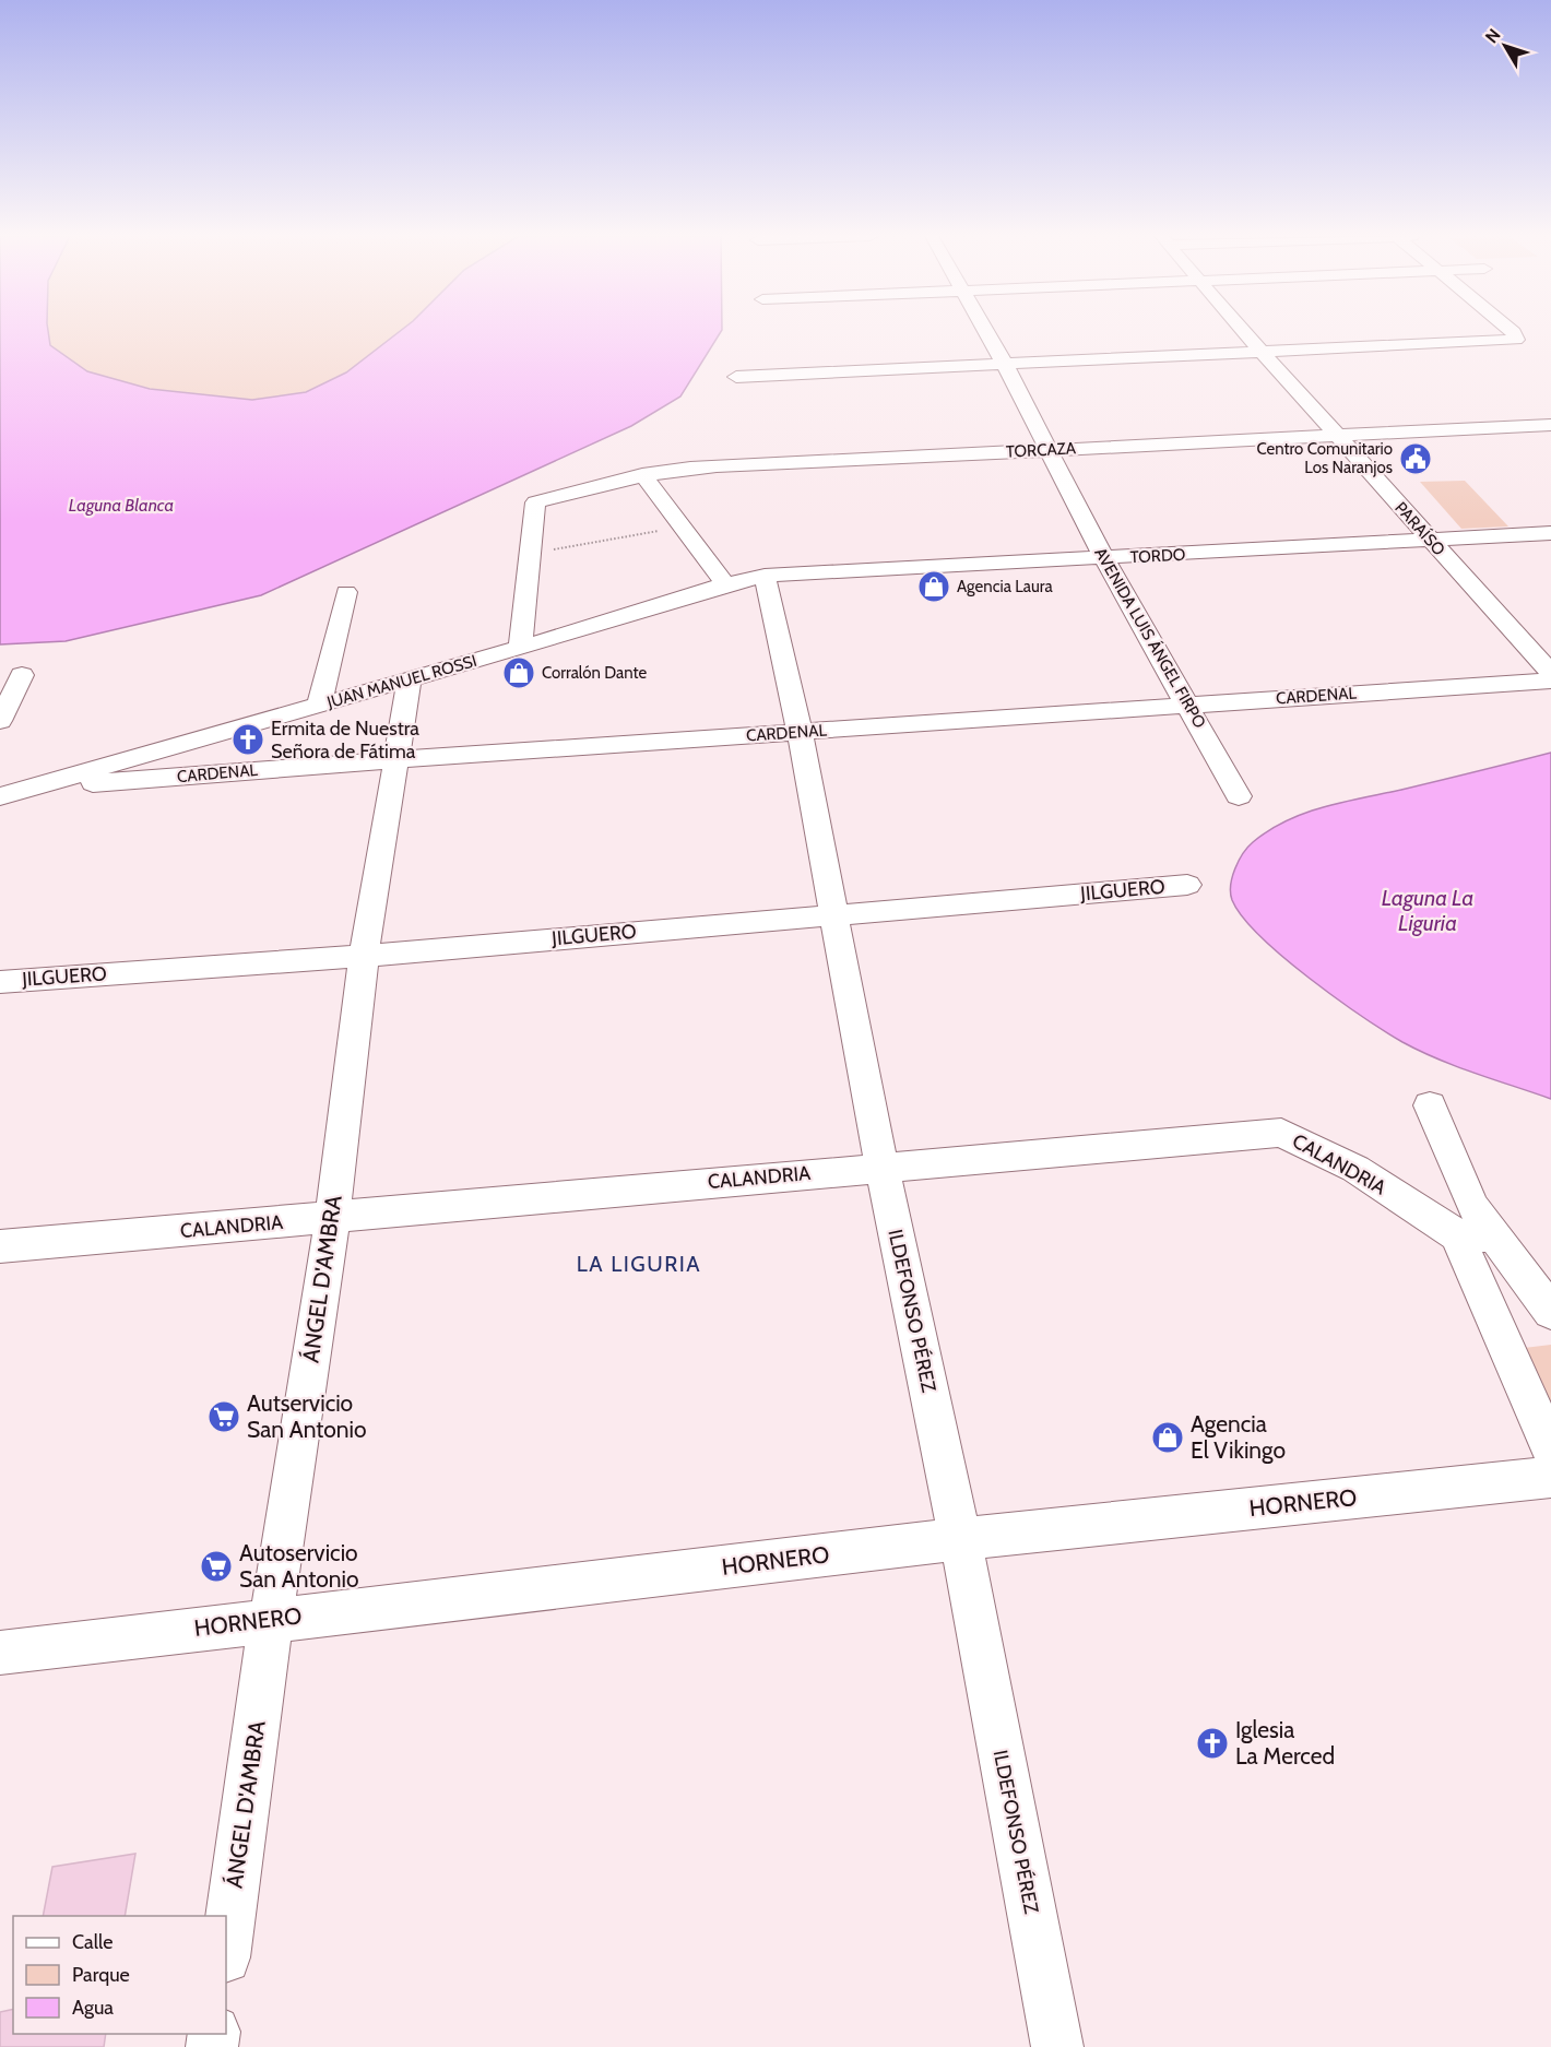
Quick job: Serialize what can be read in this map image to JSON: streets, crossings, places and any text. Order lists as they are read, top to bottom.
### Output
{
  "streets": {
    "street": [
      "TORCAZA",
      "PARAÍSO",
      "TORDO",
      "AVENIDA LUIS ÁNGEL FIRPO",
      "JUAN MANUEL ROSSI",
      "CARDENAL",
      "JILGUERO",
      "CALANDRIA",
      "ÁNGEL D'AMBRA",
      "ILDEFONSO PÉREZ",
      "HORNERO"
    ]
  },
  "crossings": [
    ["TORCAZA", "PARAÍSO"],
    ["TORCAZA", "AVENIDA LUIS ÁNGEL FIRPO"],
    ["PARAÍSO", "TORDO"],
    ["TORDO", "AVENIDA LUIS ÁNGEL FIRPO"],
    ["TORDO", "JUAN MANUEL ROSSI"],
    ["TORDO", "ILDEFONSO PÉREZ"],
    ["AVENIDA LUIS ÁNGEL FIRPO", "CARDENAL"],
    ["JUAN MANUEL ROSSI", "CARDENAL"],
    ["JUAN MANUEL ROSSI", "ÁNGEL D'AMBRA"],
    ["JUAN MANUEL ROSSI", "ILDEFONSO PÉREZ"],
    ["CARDENAL", "ÁNGEL D'AMBRA"],
    ["CARDENAL", "ILDEFONSO PÉREZ"],
    ["JILGUERO", "ÁNGEL D'AMBRA"],
    ["JILGUERO", "ILDEFONSO PÉREZ"],
    ["CALANDRIA", "ÁNGEL D'AMBRA"],
    ["CALANDRIA", "ILDEFONSO PÉREZ"],
    ["ÁNGEL D'AMBRA", "HORNERO"],
    ["ILDEFONSO PÉREZ", "HORNERO"]
  ],
  "districts": ["LA LIGURIA"],
  "water": ["Laguna Blanca", "Laguna La Liguria"],
  "places": {
    "public building": ["Centro Comunitario Los Naranjos"],
    "shop": ["Agencia Laura", "Corralón Dante", "Agencia El Vikingo"],
    "church": ["Ermita de Nuestra Señora de Fátima", "Iglesia La Merced"],
    "supermarket": ["Autservicio San Antonio", "Autoservicio San Antonio"]
  },
  "legend": ["Calle", "Parque", "Agua"],
  "north": "top left"
}
